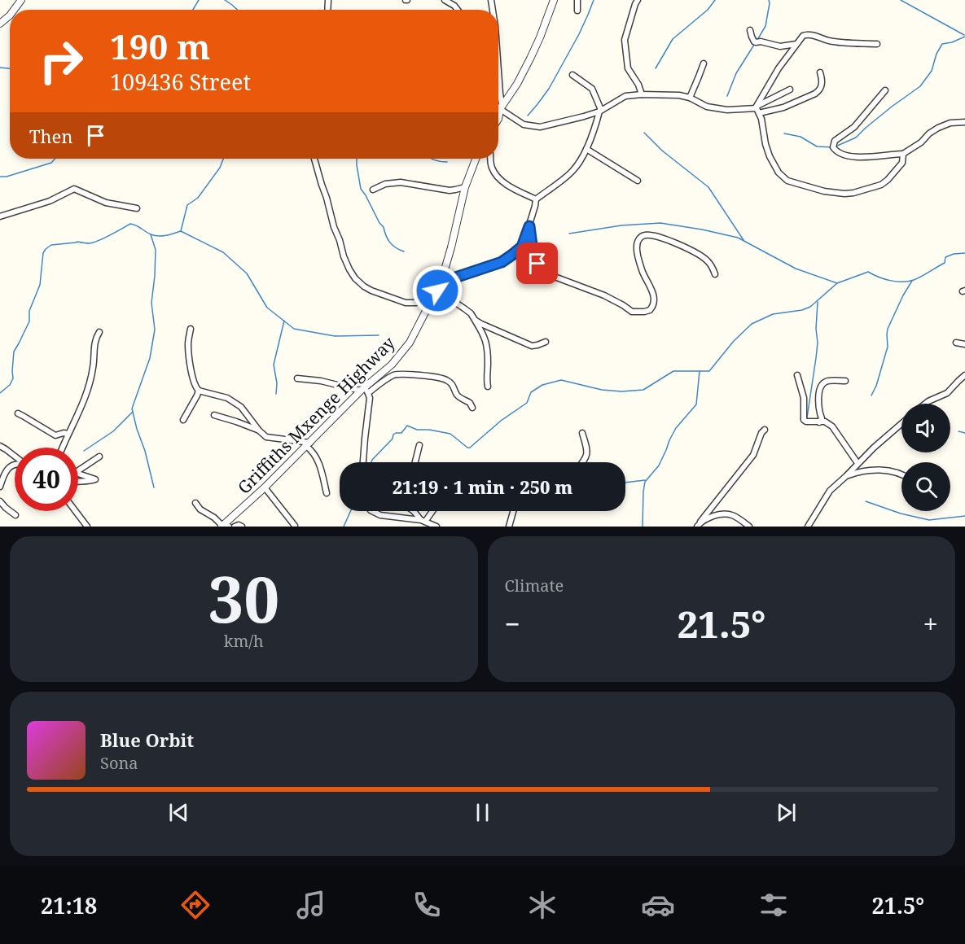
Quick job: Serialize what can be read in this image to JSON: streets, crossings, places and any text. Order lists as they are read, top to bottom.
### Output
{
  "streets": {
    "street": ["Griffiths Mxenge Highway"]
  },
  "page": {
    "turn": ["190 m", "109436 Street"],
    "then": "Then",
    "limit": "40",
    "trip": "21:19 · 1 min · 250 m",
    "tile": [
      ["30", "km/h"],
      "Climate"
    ],
    "heat": ["−", "21.5°", "+"],
    "song": ["Blue Orbit", "Sona"],
    "tabs": ["21:18", "21.5°"]
  }
}
